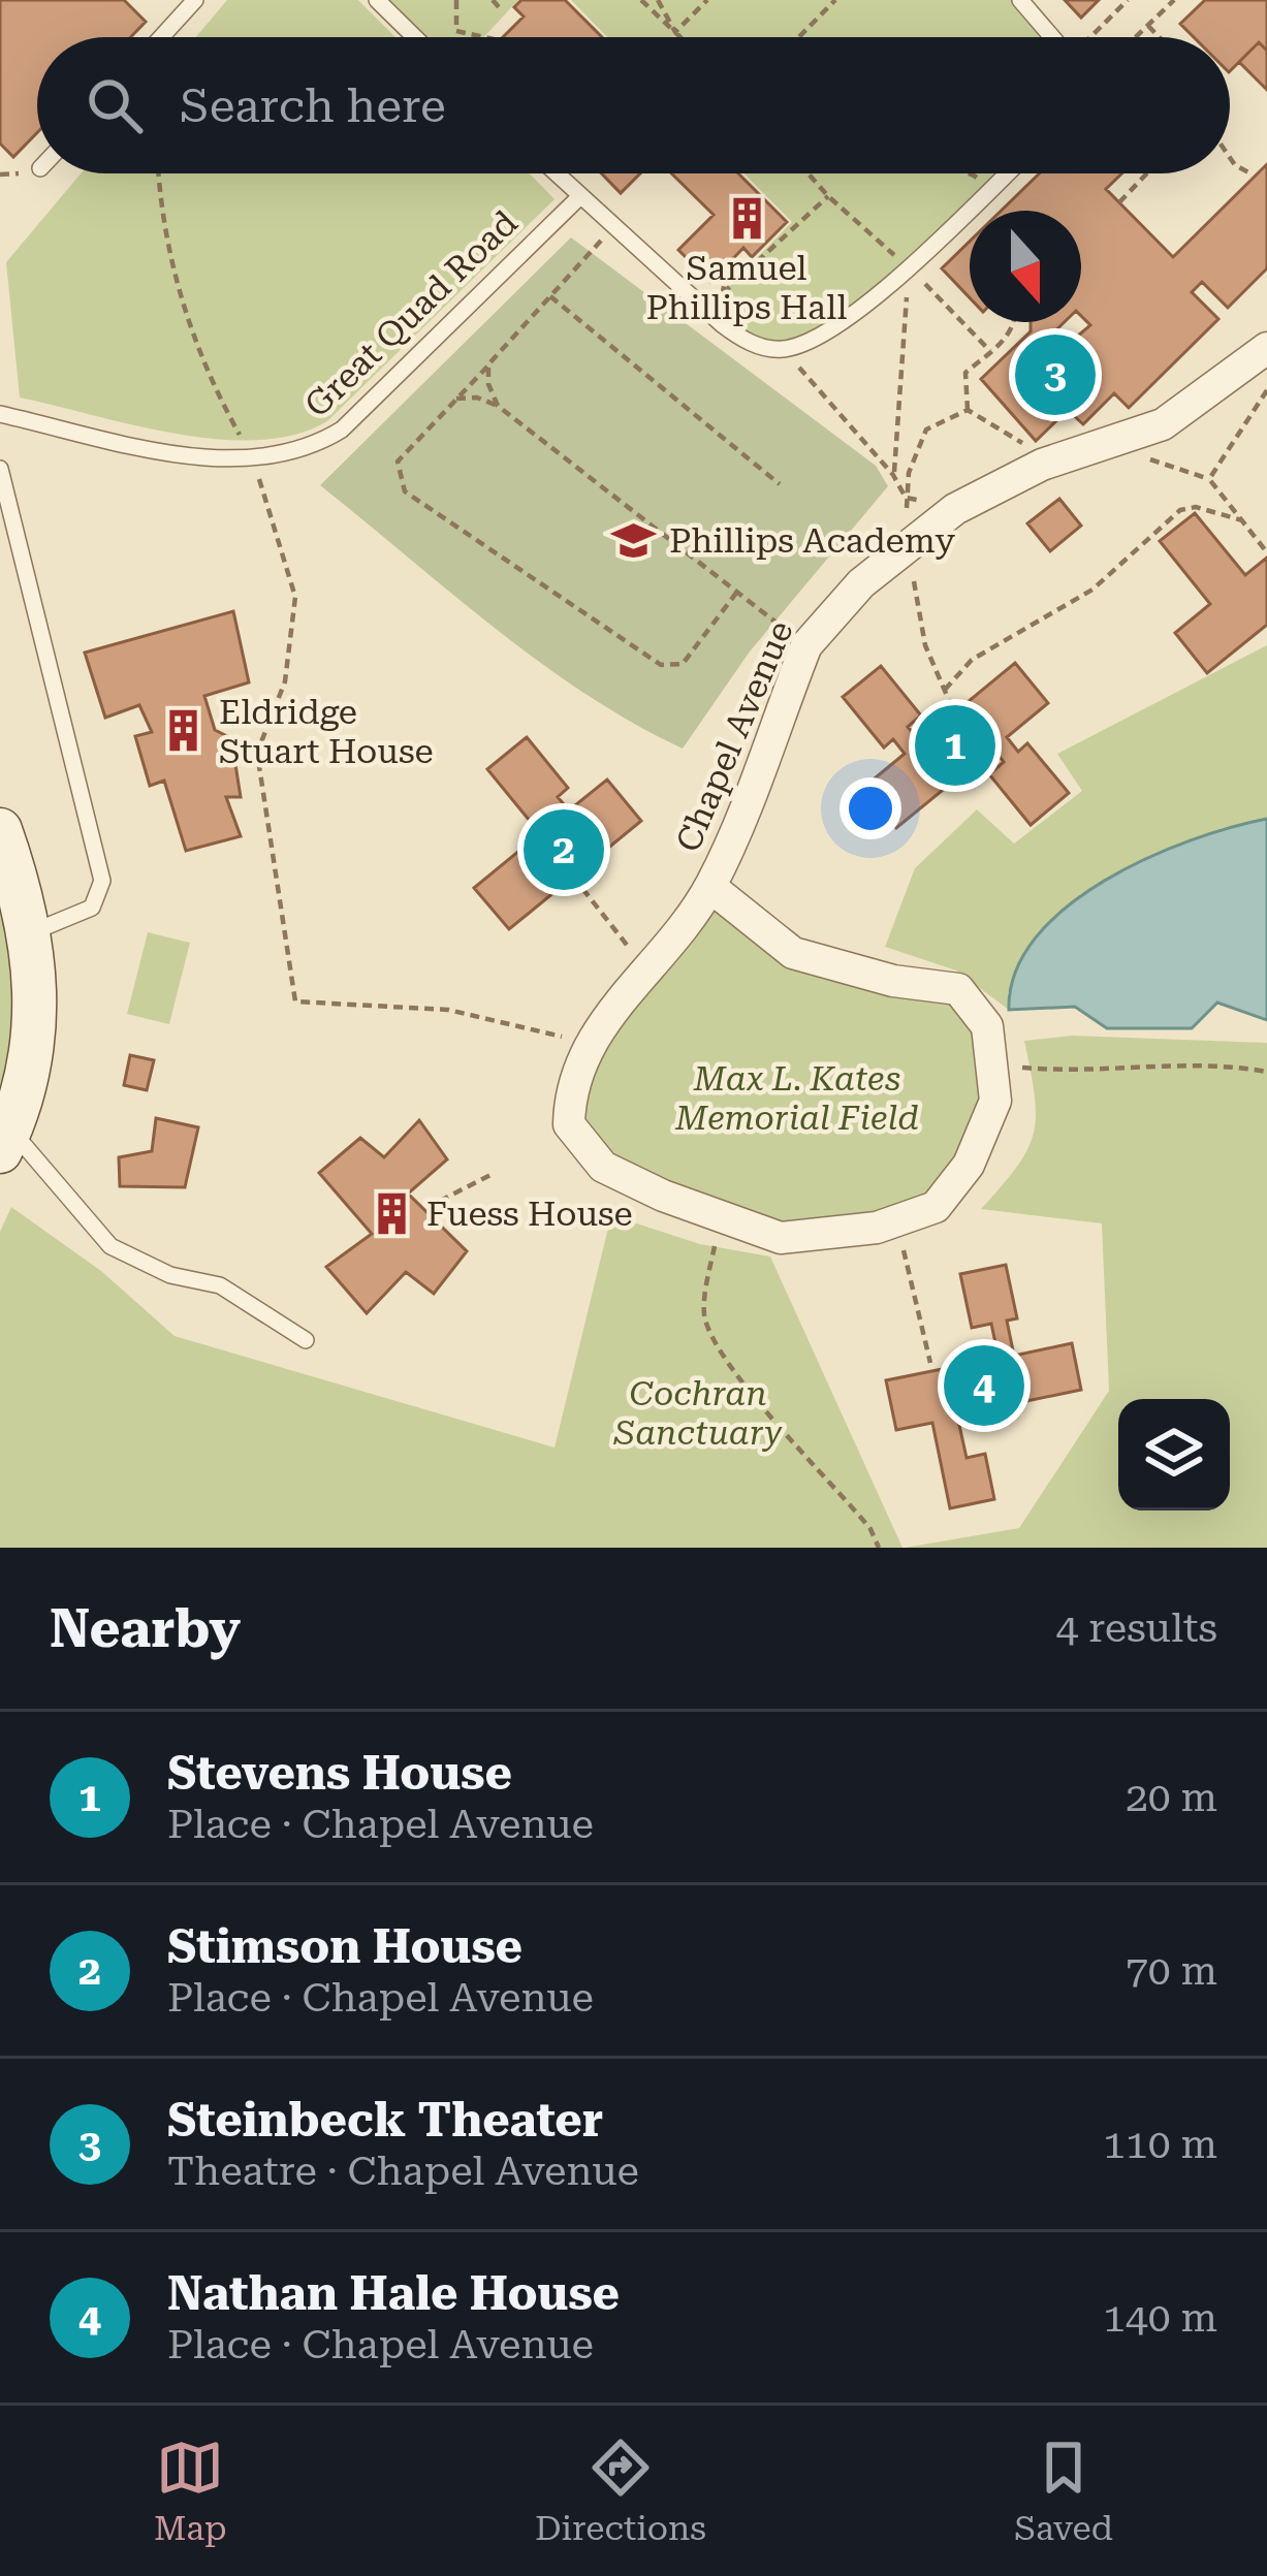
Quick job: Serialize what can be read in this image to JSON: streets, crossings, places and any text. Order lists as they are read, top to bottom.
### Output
{
  "streets": {
    "street": ["Chapel Avenue"],
    "lane": ["Great Quad Road"]
  },
  "parks": ["Max L. Kates Memorial Field", "Cochran Sanctuary"],
  "places": {
    "building": ["Samuel Phillips Hall", "Eldridge Stuart House", "Fuess House"],
    "school or university": ["Phillips Academy"]
  },
  "north": "bottom",
  "page": {
    "search": "Search here",
    "pins": [
      "3",
      "1",
      "2",
      "4"
    ],
    "heading": ["Nearby", "4 results"],
    "list": [
      {
        "mark": "1",
        "name": "Stevens House",
        "note": "Place · Chapel Avenue",
        "value": "20 m"
      },
      {
        "mark": "2",
        "name": "Stimson House",
        "note": "Place · Chapel Avenue",
        "value": "70 m"
      },
      {
        "mark": "3",
        "name": "Steinbeck Theater",
        "note": "Theatre · Chapel Avenue",
        "value": "110 m"
      },
      {
        "mark": "4",
        "name": "Nathan Hale House",
        "note": "Place · Chapel Avenue",
        "value": "140 m"
      }
    ],
    "nav": ["Map", "Directions", "Saved"]
  }
}
